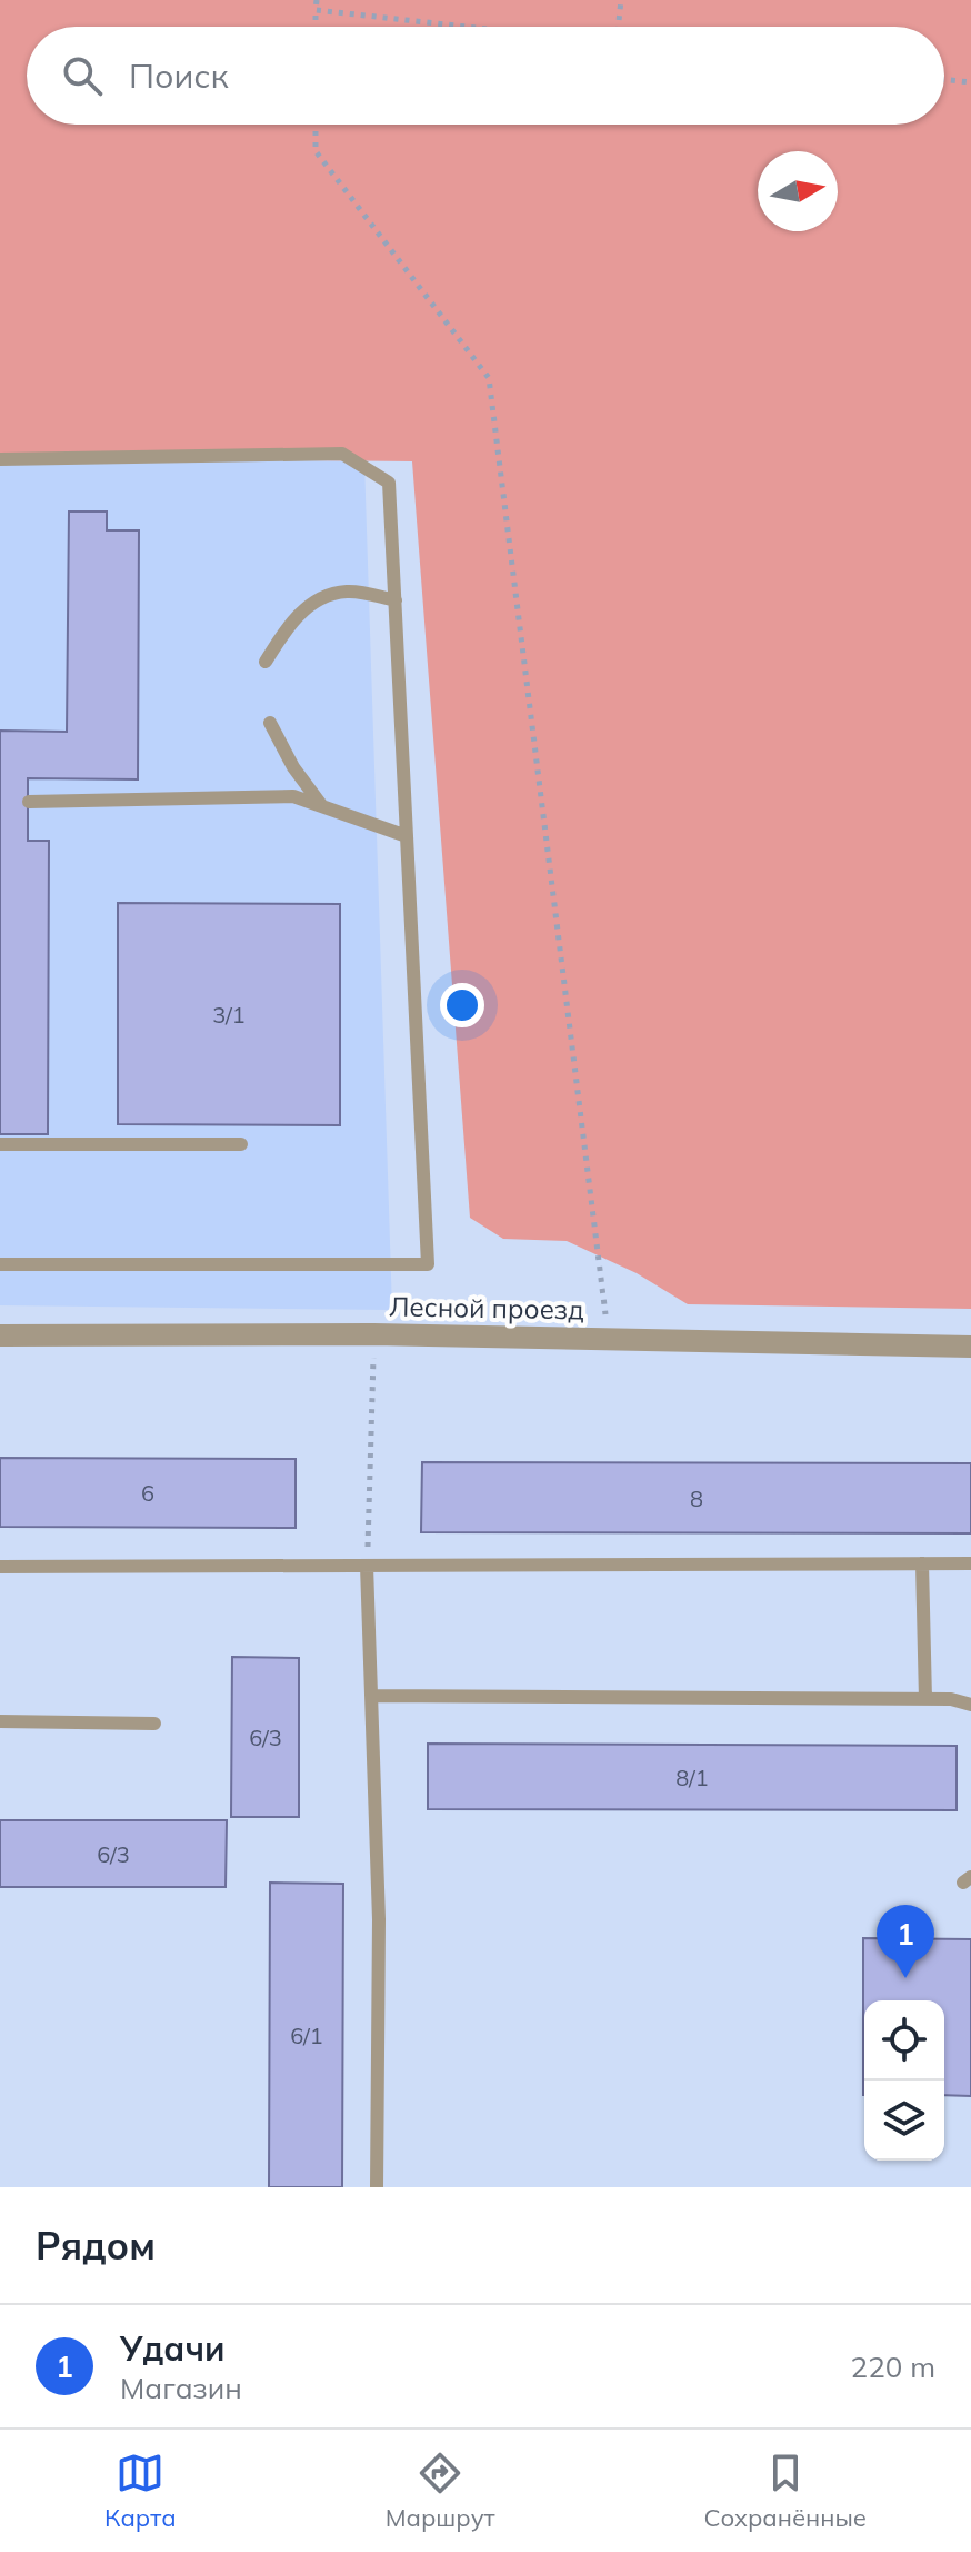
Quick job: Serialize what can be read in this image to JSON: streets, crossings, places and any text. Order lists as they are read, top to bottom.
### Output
{
  "streets": {
    "street": ["Лесной проезд"]
  },
  "house_numbers": [
    "3/1",
    "6",
    "8",
    "6/3",
    "8/1",
    "6/3",
    "6/1"
  ],
  "north": "right",
  "page": {
    "search": "Поиск",
    "pins": "1",
    "heading": "Рядом",
    "list": [
      {
        "mark": "1",
        "name": "Удачи",
        "note": "Магазин",
        "value": "220 m"
      }
    ],
    "nav": ["Карта", "Маршрут", "Сохранённые"]
  }
}
